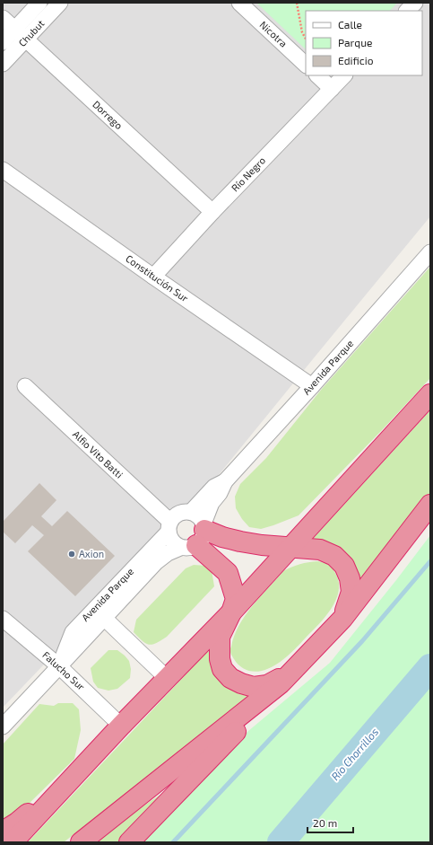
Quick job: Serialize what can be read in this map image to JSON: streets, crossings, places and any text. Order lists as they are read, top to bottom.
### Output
{
  "streets": {
    "street": [
      "Chubut",
      "Nicotra",
      "Dorrego",
      "Río Negro",
      "Constitución Sur",
      "Avenida Parque",
      "Alfio Vito Batti",
      "Falucho Sur"
    ]
  },
  "crossings": [
    ["Chubut", "Dorrego"],
    ["Dorrego", "Río Negro"],
    ["Río Negro", "Constitución Sur"],
    ["Constitución Sur", "Avenida Parque"],
    ["Avenida Parque", "Alfio Vito Batti"],
    ["Avenida Parque", "Falucho Sur"]
  ],
  "water": ["Río Chorrillos"],
  "places": ["Axion"],
  "legend": ["Calle", "Parque", "Edificio"],
  "scale_bar": "20 m"
}
